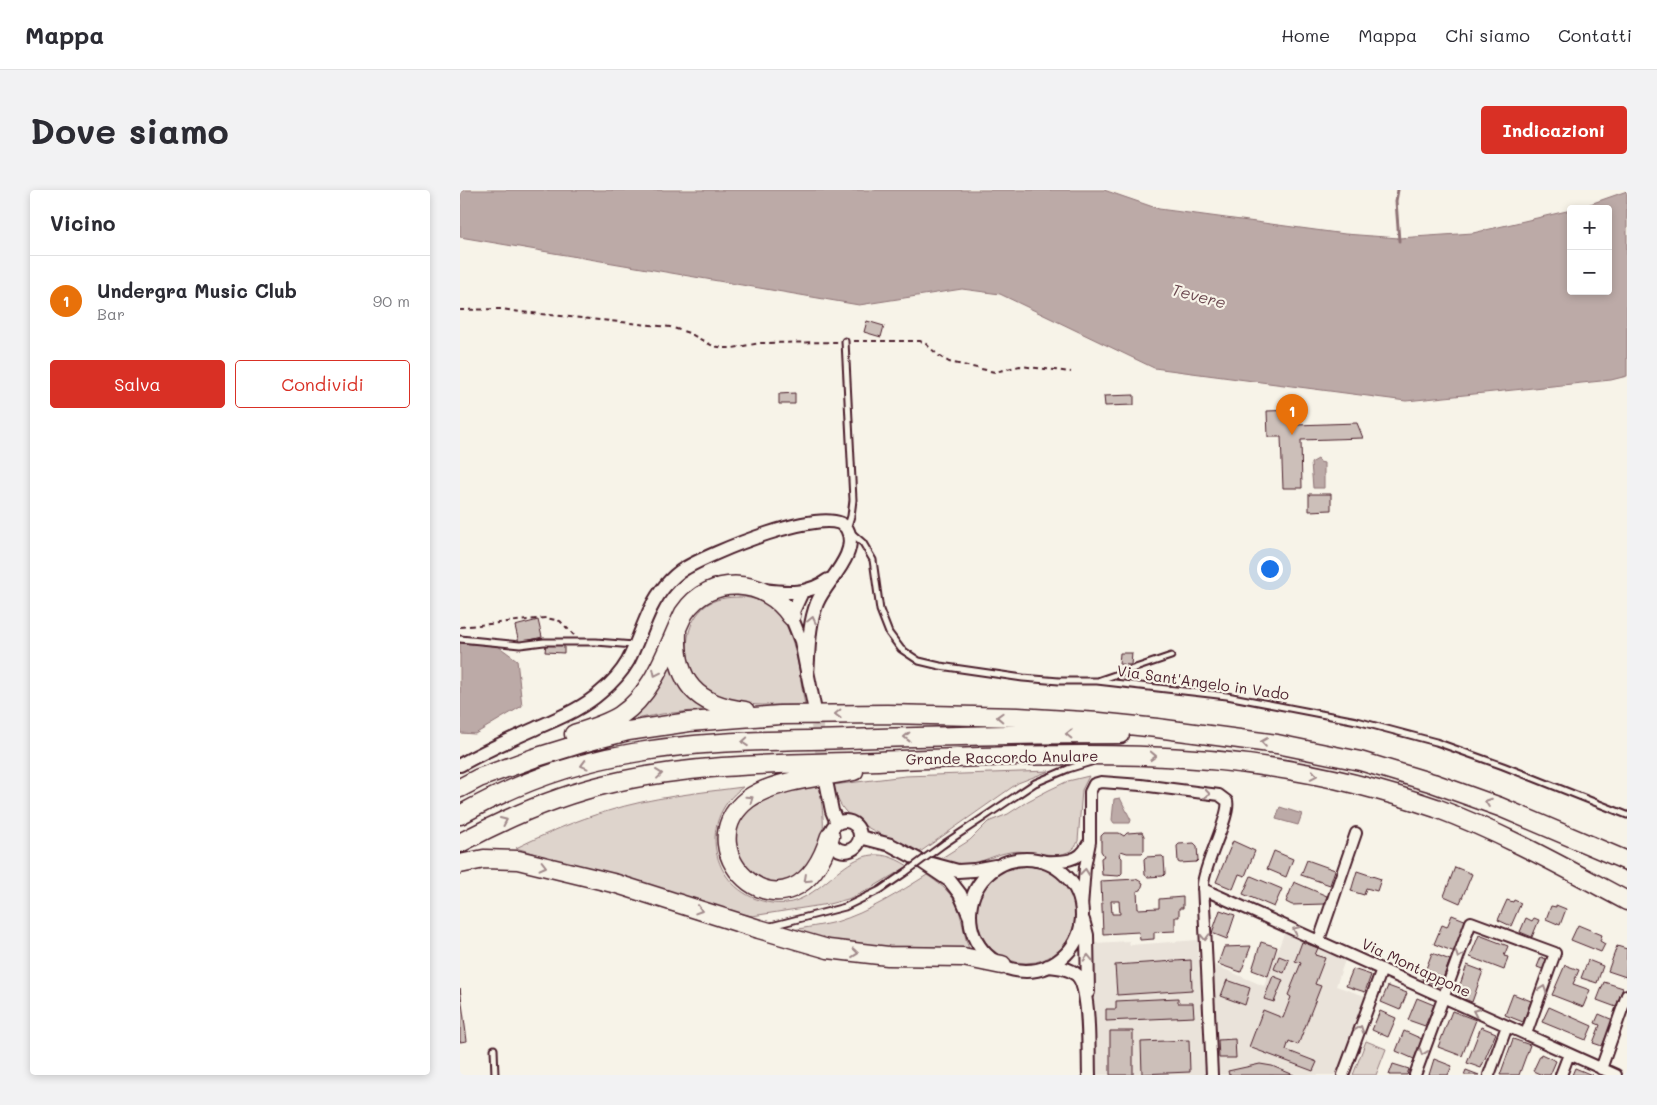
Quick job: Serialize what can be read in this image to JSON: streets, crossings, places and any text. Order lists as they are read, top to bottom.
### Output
{
  "streets": {
    "highway": ["Grande Raccordo Anulare"],
    "street": ["Via Montappone"],
    "lane": ["Via Sant'Angelo in Vado"]
  },
  "one_way": ["Via Montappone"],
  "water": ["Tevere"],
  "page": {
    "header": "Mappa",
    "nav": [
      "Home",
      "Mappa",
      "Chi siamo",
      "Contatti"
    ],
    "buttons": [
      "Indicazioni",
      ["Salva", "Condividi"]
    ],
    "title": "Dove siamo",
    "heading": "Vicino",
    "map_buttons": ["+", "−"],
    "list": [
      {
        "mark": "1",
        "name": "Undergra Music Club",
        "note": "Bar",
        "value": "90 m"
      }
    ],
    "pins": "1"
  }
}
